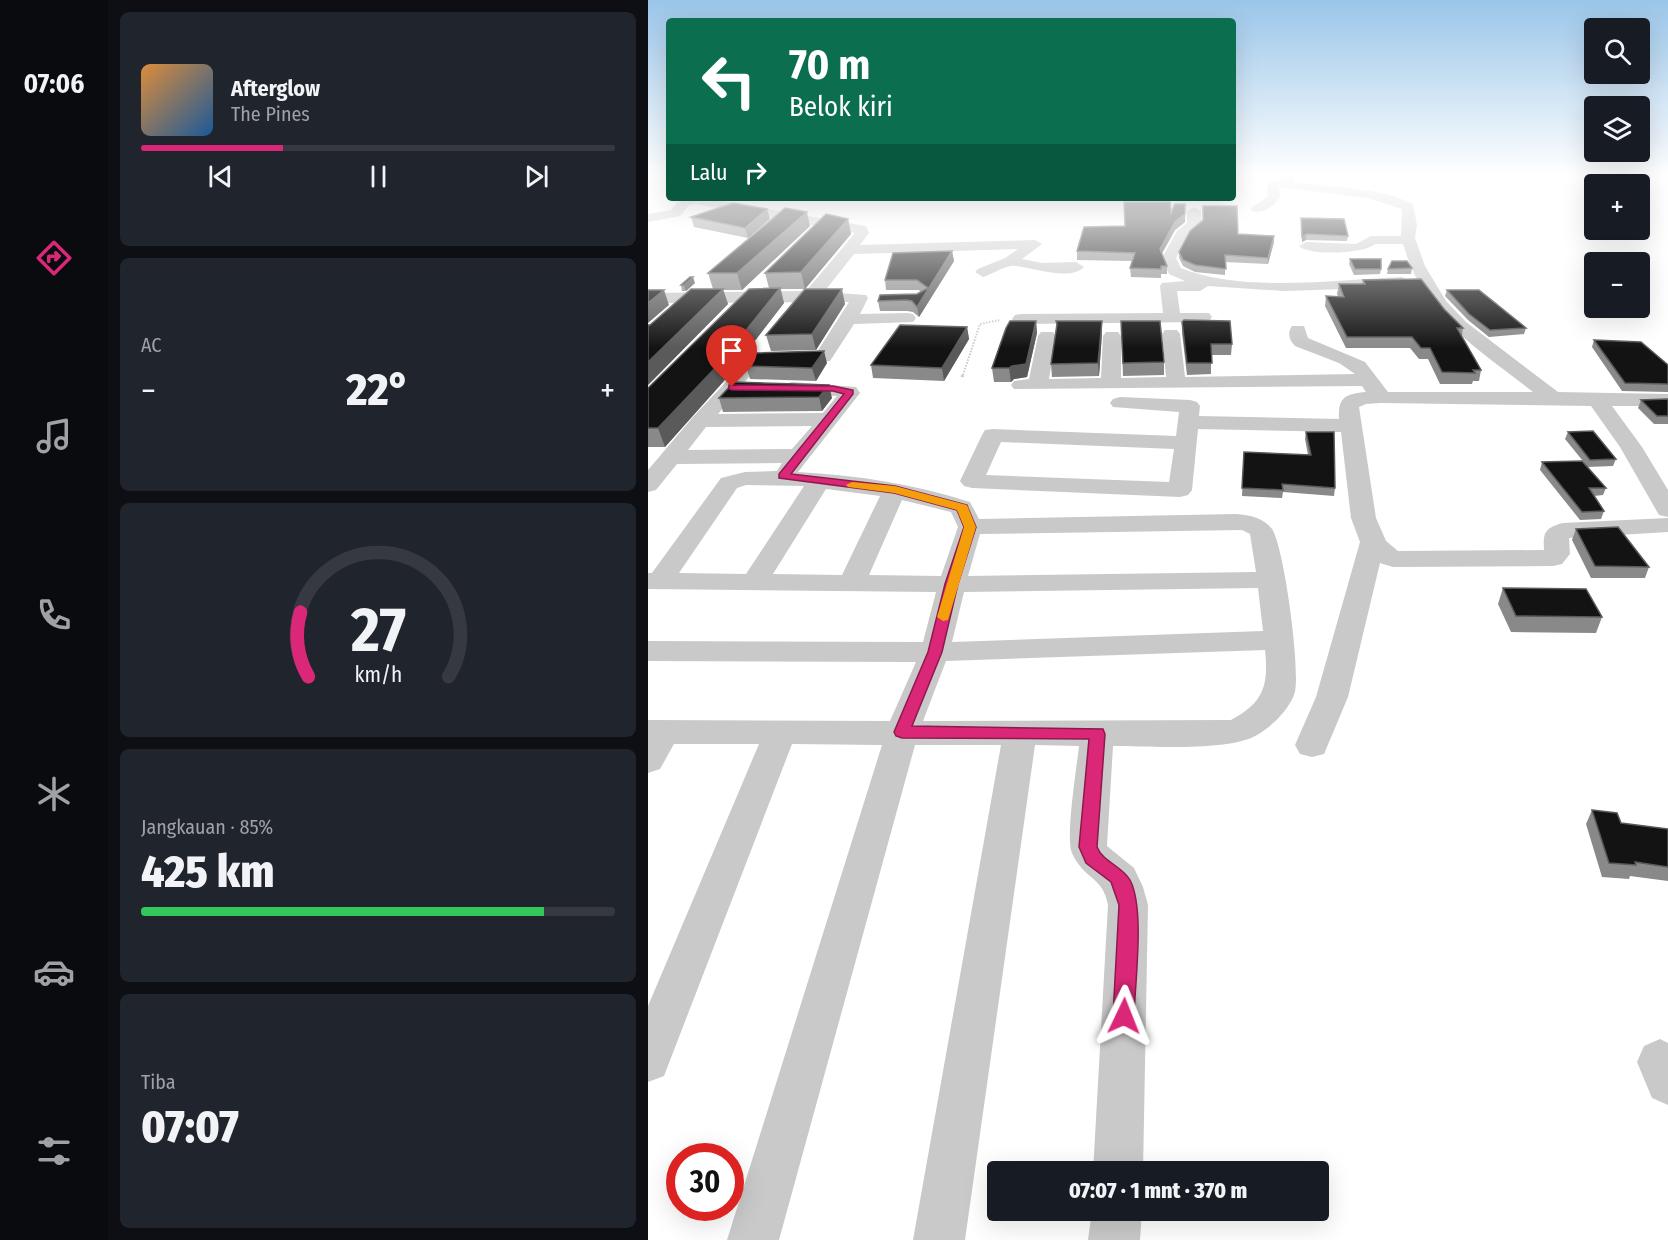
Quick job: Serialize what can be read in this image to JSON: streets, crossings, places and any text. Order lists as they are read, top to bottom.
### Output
{
  "page": {
    "tabs": "07:06",
    "map_buttons": ["+", "−"],
    "turn": ["70 m", "Belok kiri"],
    "song": ["Afterglow", "The Pines"],
    "then": "Lalu",
    "tile": [
      "AC",
      ["Jangkauan · 85%", "425 km"],
      ["Tiba", "07:07"]
    ],
    "heat": ["−", "22°", "+"],
    "limit": "30",
    "trip": "07:07 · 1 mnt · 370 m",
    "gauge": ["27", "km/h"]
  }
}
